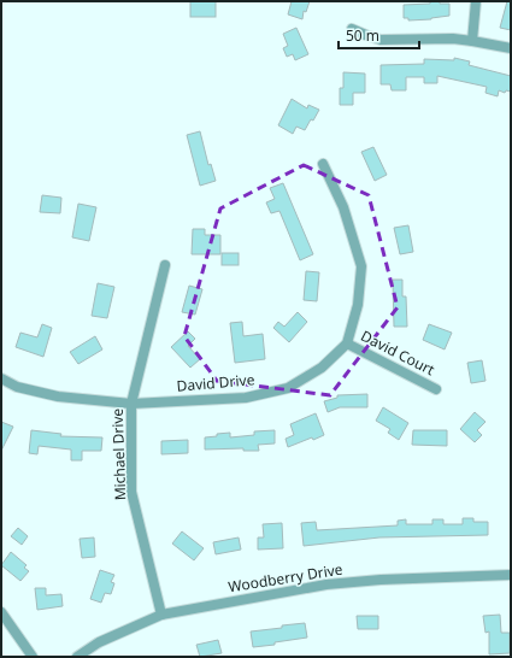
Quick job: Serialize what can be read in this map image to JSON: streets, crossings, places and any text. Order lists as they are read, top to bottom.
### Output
{
  "streets": {
    "street": [
      "David Court",
      "David Drive",
      "Michael Drive",
      "Woodberry Drive"
    ]
  },
  "crossings": [
    ["David Court", "David Drive"],
    ["David Drive", "Michael Drive"],
    ["Michael Drive", "Woodberry Drive"]
  ],
  "scale_bar": "50 m"
}
